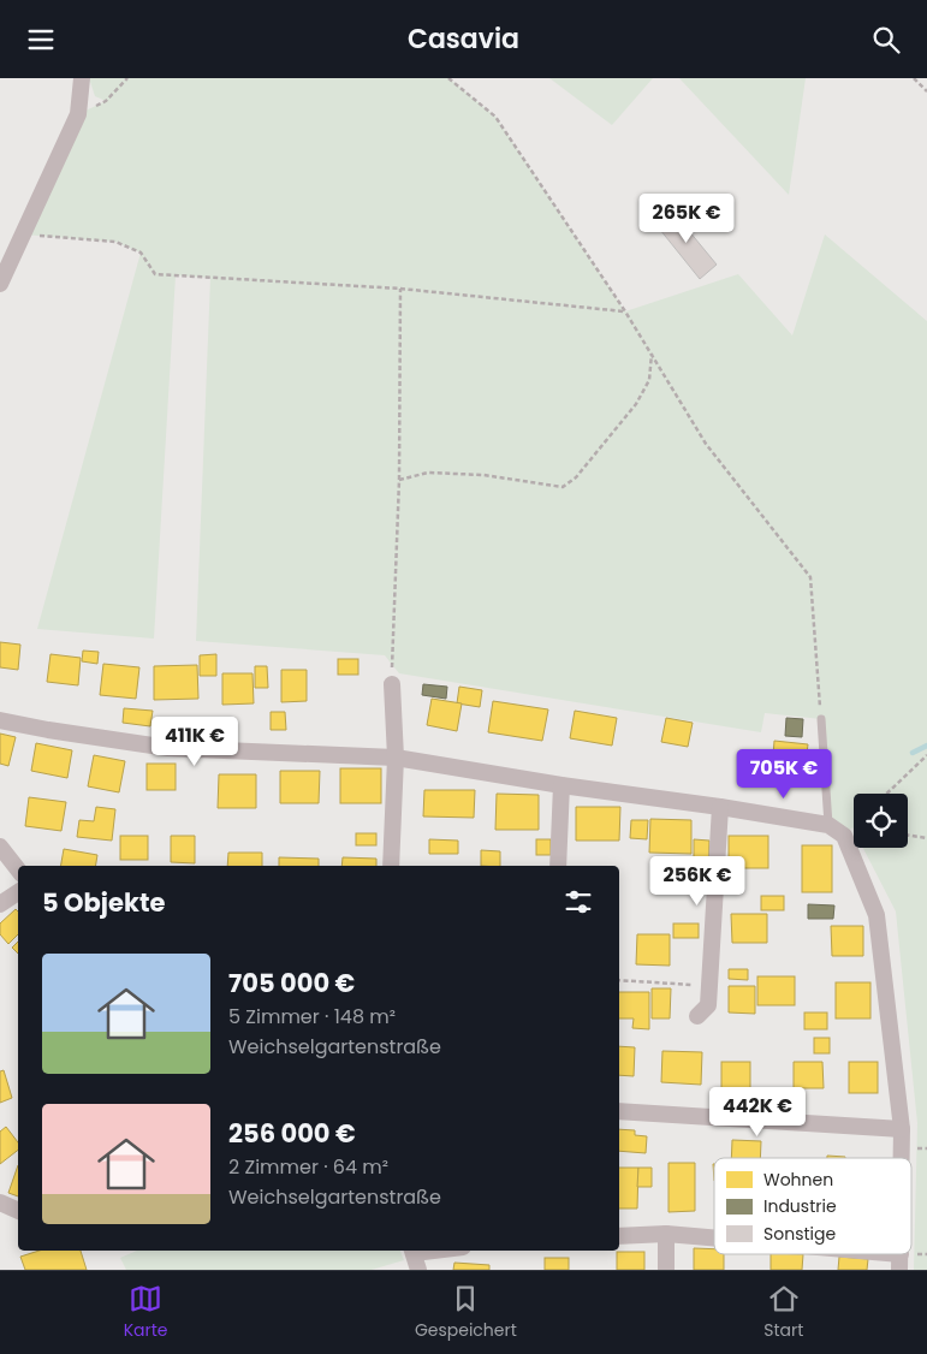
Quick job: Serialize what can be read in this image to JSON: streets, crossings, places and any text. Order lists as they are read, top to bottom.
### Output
{
  "legend": ["Wohnen", "Industrie", "Sonstige"],
  "page": {
    "header": "Casavia",
    "price": [
      "265K €",
      "411K €",
      "705K €",
      "256K €",
      "442K €"
    ],
    "heading": "5 Objekte",
    "list": [
      {
        "name": "705 000 €",
        "note": "5 Zimmer · 148 m² · Weichselgartenstraße"
      },
      {
        "name": "256 000 €",
        "note": "2 Zimmer · 64 m² · Weichselgartenstraße"
      }
    ],
    "tabs": ["Karte", "Gespeichert", "Start"]
  }
}
